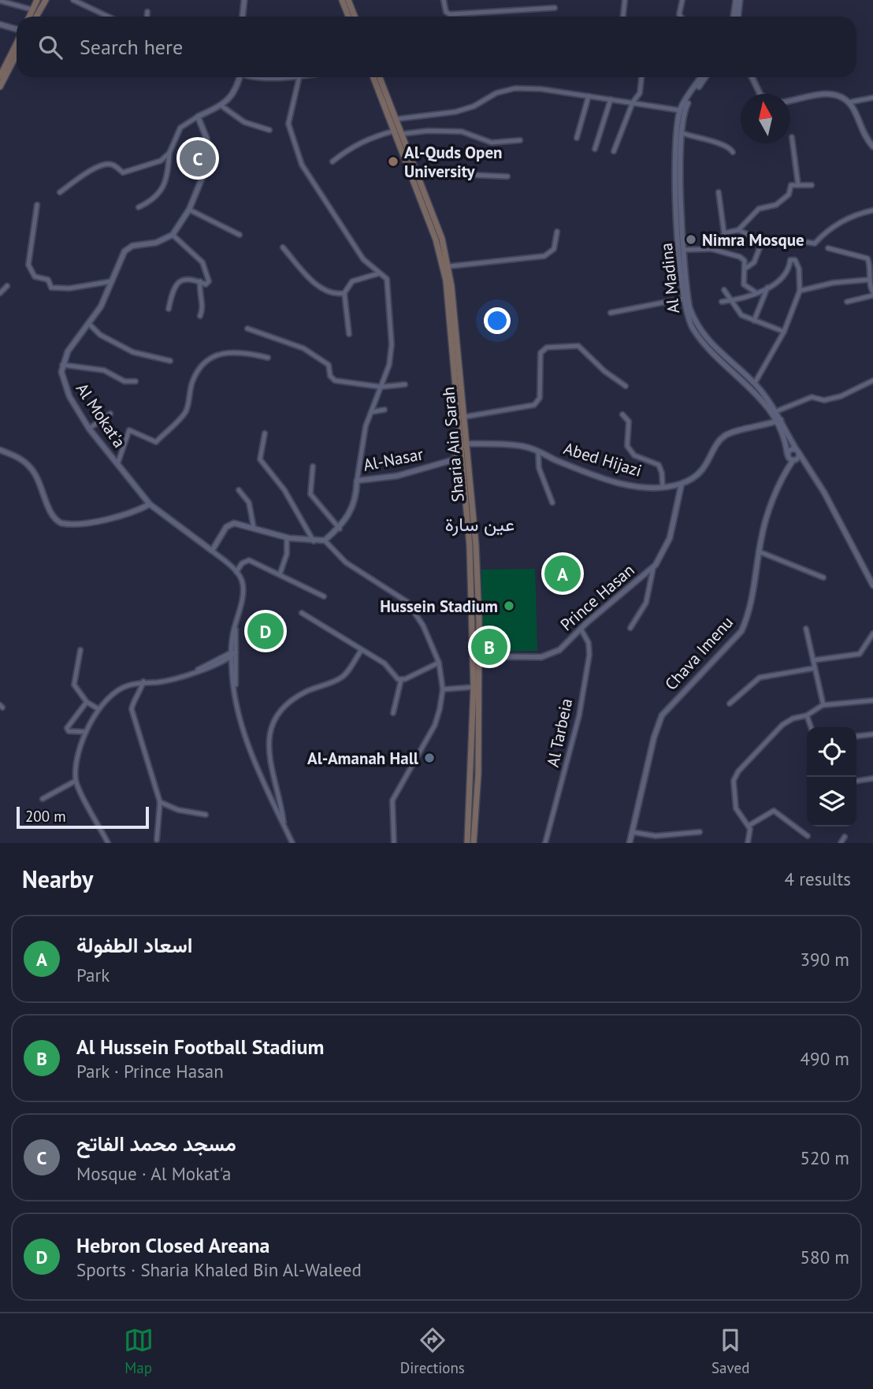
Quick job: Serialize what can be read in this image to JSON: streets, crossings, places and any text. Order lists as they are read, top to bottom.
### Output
{
  "streets": {
    "main road": ["Sharia Ain Sarah"],
    "street": [
      "Al Madina",
      "Al Mokat'a",
      "Al-Nasar",
      "Abed Hijazi",
      "Prince Hasan",
      "Chava Imenu",
      "Al Tarbeia"
    ]
  },
  "crossings": [
    ["Al Madina", "Abed Hijazi"],
    ["Sharia Ain Sarah", "Al-Nasar"],
    ["Sharia Ain Sarah", "Abed Hijazi"],
    ["Sharia Ain Sarah", "Prince Hasan"],
    ["Abed Hijazi", "Prince Hasan"],
    ["Prince Hasan", "Al Tarbeia"]
  ],
  "districts": ["عين سارة"],
  "places": [
    "Al-Quds Open University",
    "Nimra Mosque",
    "Hussein Stadium",
    "Al-Amanah Hall"
  ],
  "scale_bar": "200 m",
  "north": "top",
  "page": {
    "search": "Search here",
    "pins": [
      "C",
      "A",
      "D",
      "B"
    ],
    "scale": "200 m",
    "heading": ["Nearby", "4 results"],
    "list": [
      {
        "mark": "A",
        "name": "اسعاد الطفولة",
        "note": "Park",
        "value": "390 m"
      },
      {
        "mark": "B",
        "name": "Al Hussein Football Stadium",
        "note": "Park · Prince Hasan",
        "value": "490 m"
      },
      {
        "mark": "C",
        "name": "مسجد محمد الفاتح",
        "note": "Mosque · Al Mokat'a",
        "value": "520 m"
      },
      {
        "mark": "D",
        "name": "Hebron Closed Areana",
        "note": "Sports · Sharia Khaled Bin Al-Waleed",
        "value": "580 m"
      }
    ],
    "nav": ["Map", "Directions", "Saved"]
  }
}
